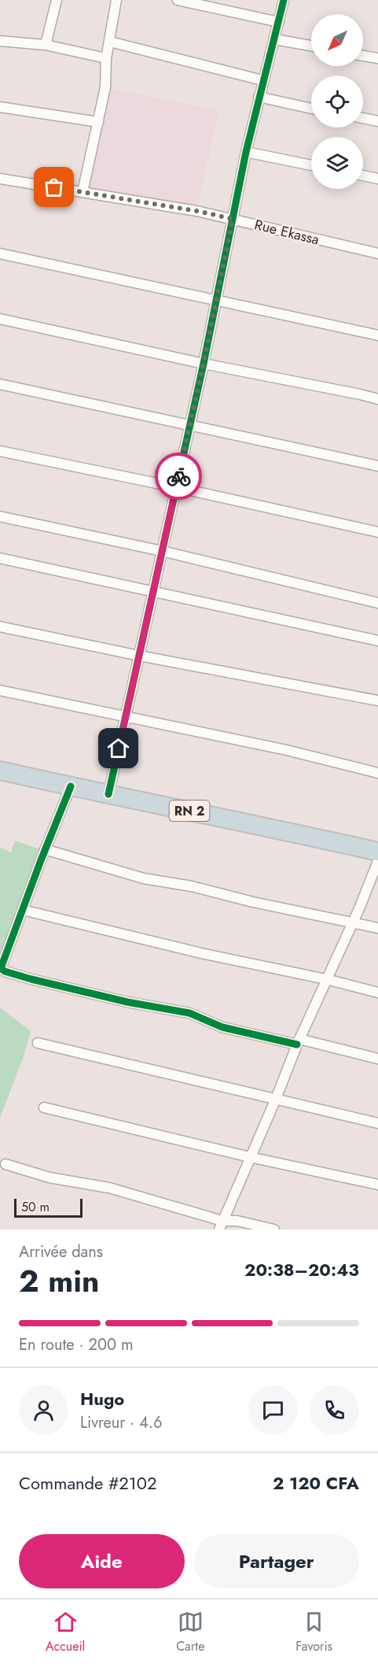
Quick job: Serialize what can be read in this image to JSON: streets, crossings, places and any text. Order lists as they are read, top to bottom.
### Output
{
  "streets": {
    "highway": ["RN 2"],
    "street": ["Rue Ekassa"]
  },
  "scale_bar": "50 m",
  "north": "bottom left",
  "page": {
    "scale": "50 m",
    "heading": ["2 min", "Arrivée dans", "20:38–20:43"],
    "panel": [
      "Hugo",
      "Livreur · 4.6",
      "Commande #2102",
      "2 120 CFA"
    ],
    "bar": "En route · 200 m",
    "buttons": ["Aide", "Partager"],
    "tabs": ["Accueil", "Carte", "Favoris"]
  }
}
